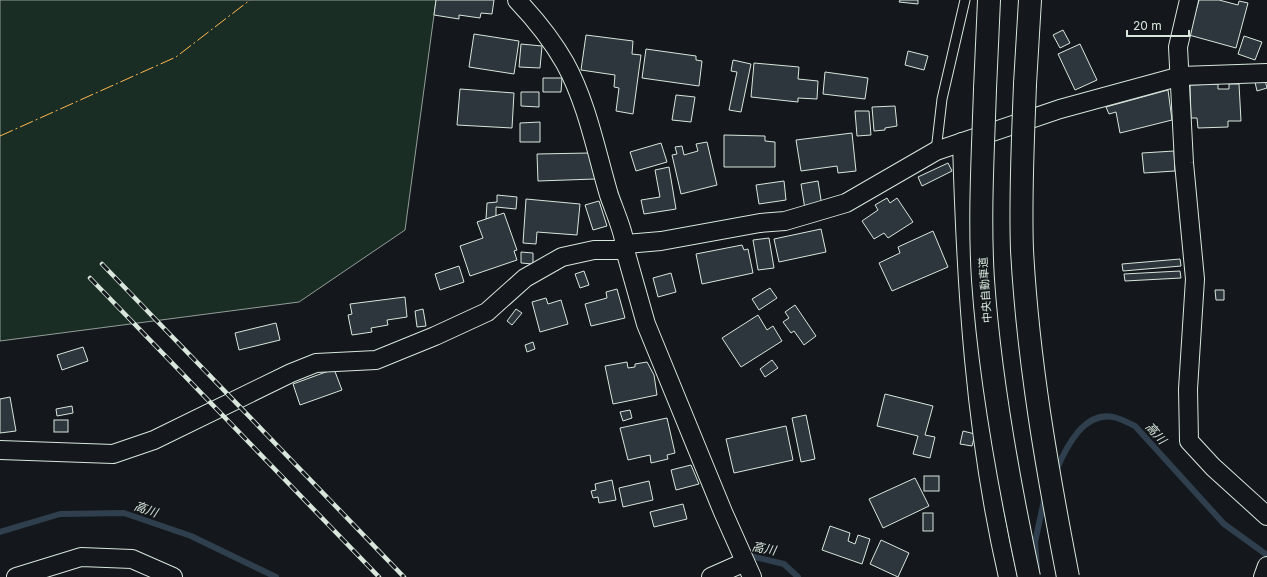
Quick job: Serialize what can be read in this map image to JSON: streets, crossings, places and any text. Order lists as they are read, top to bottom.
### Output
{
  "streets": {
    "highway": ["中央自動車道"]
  },
  "water": ["高川"],
  "scale_bar": "20 m"
}
